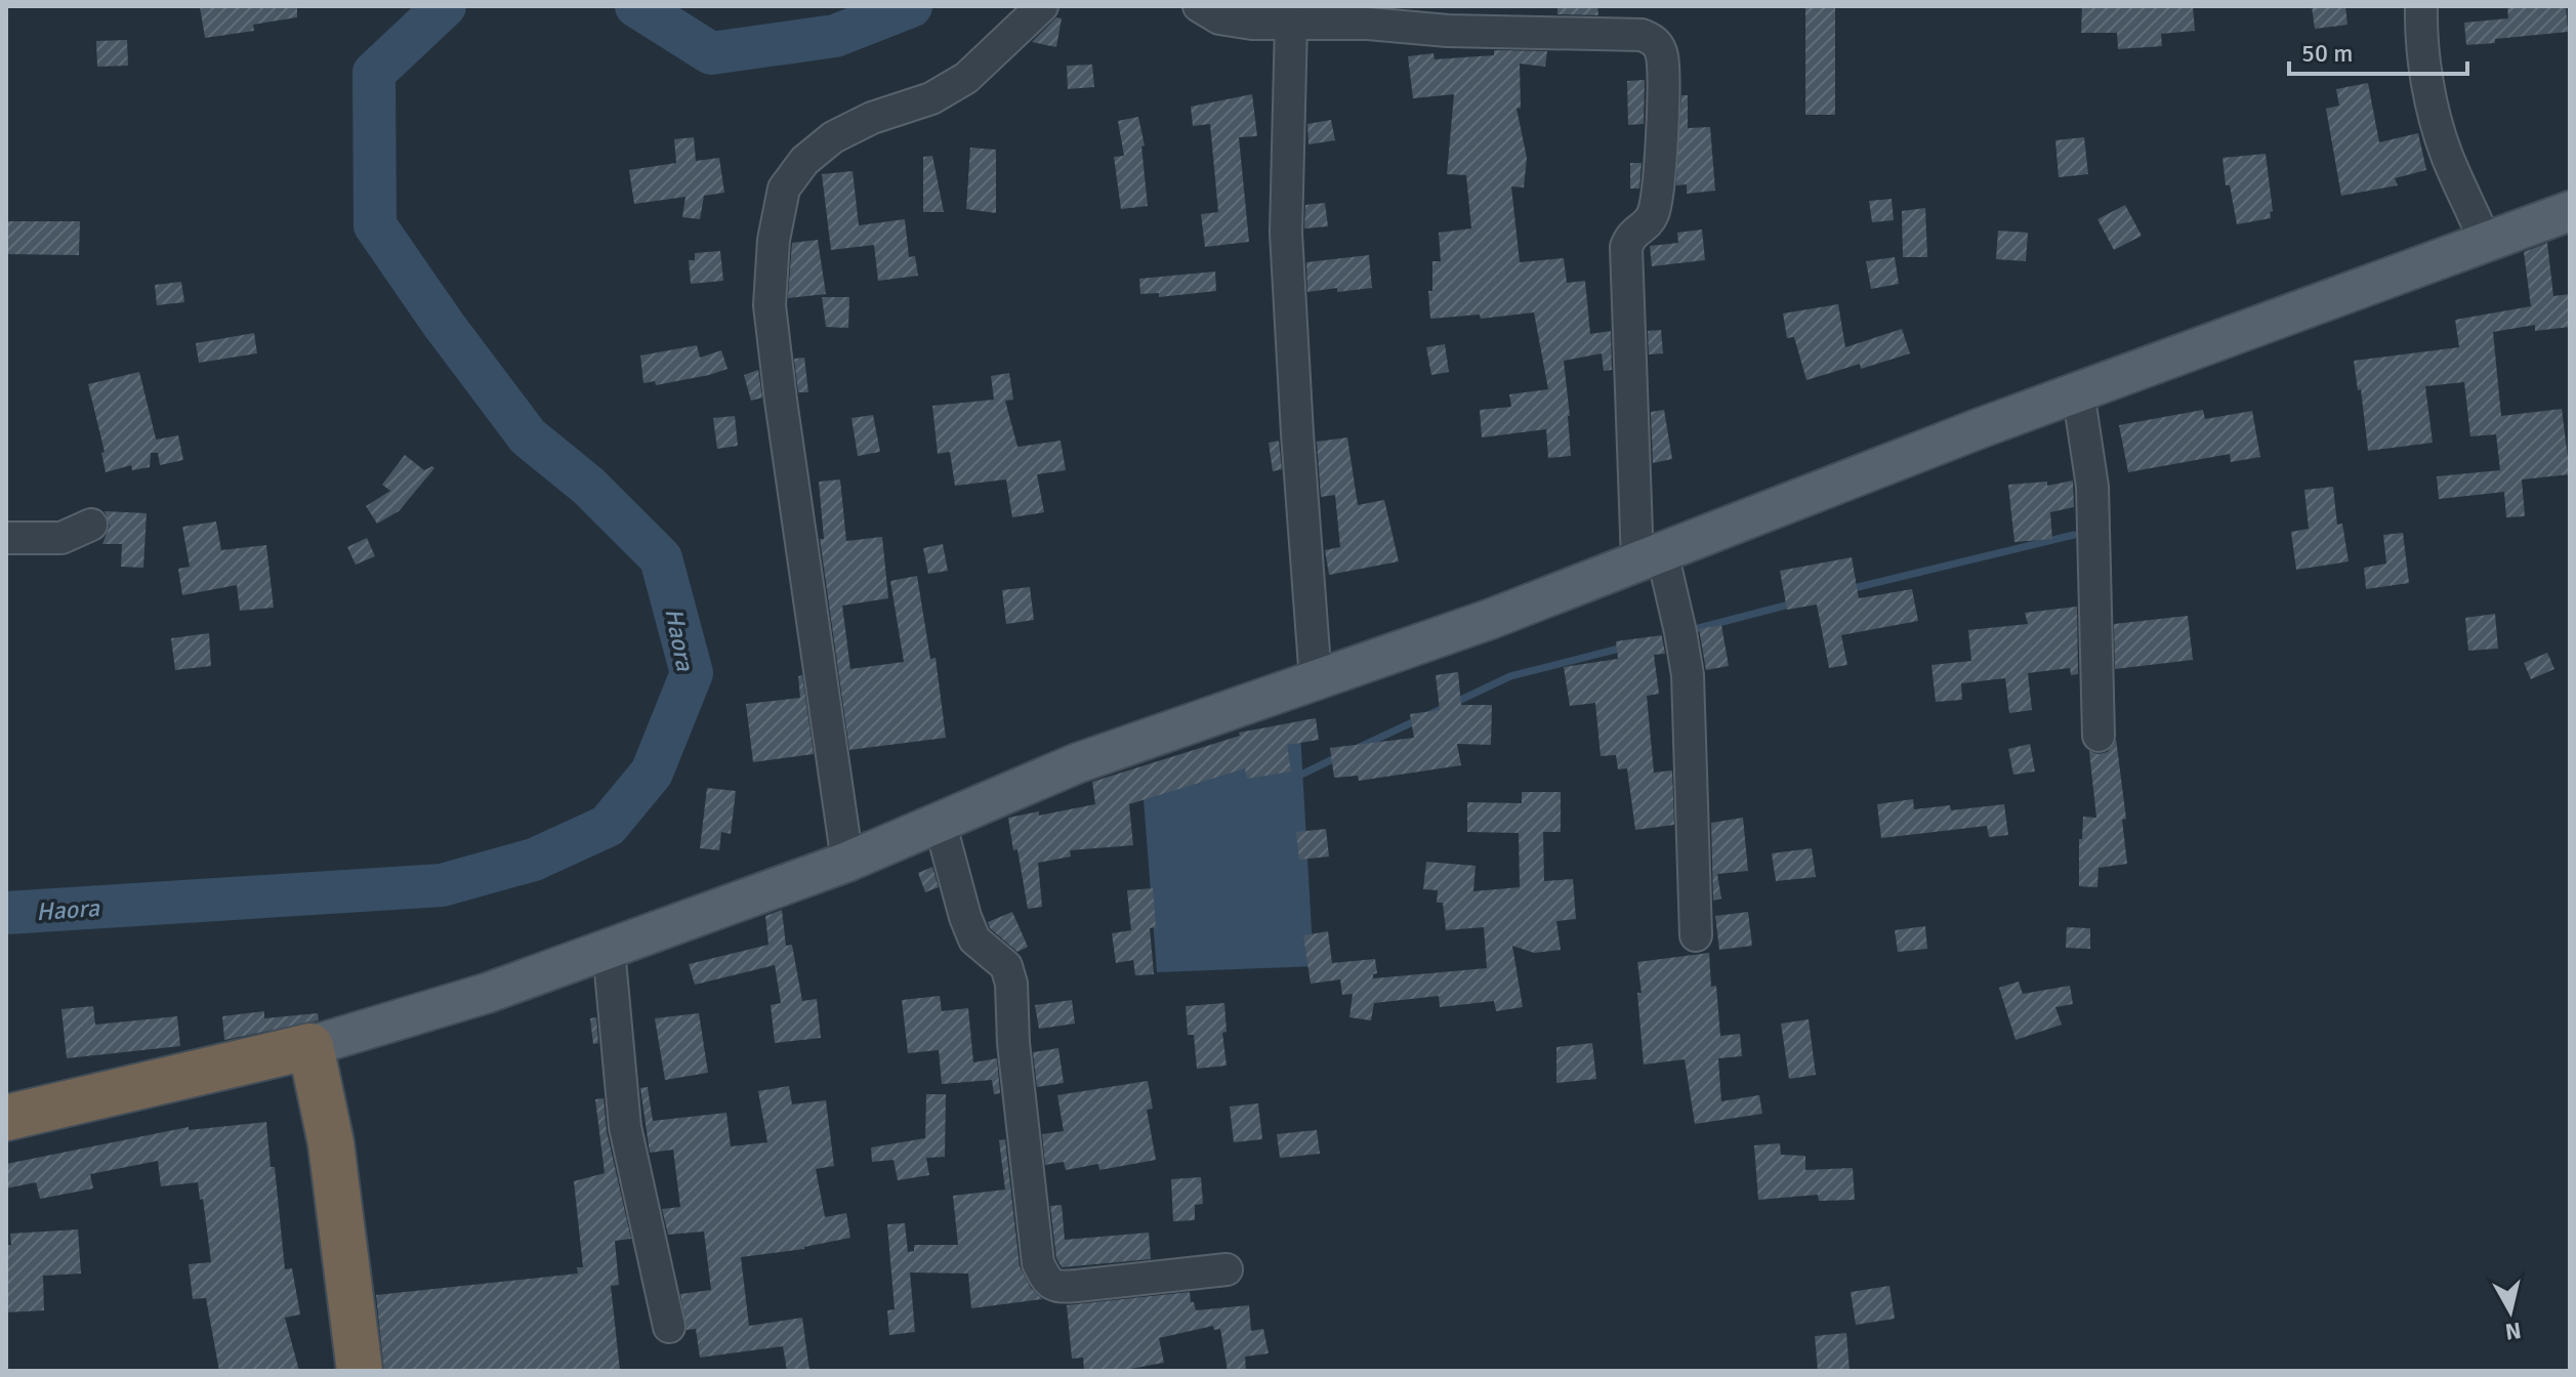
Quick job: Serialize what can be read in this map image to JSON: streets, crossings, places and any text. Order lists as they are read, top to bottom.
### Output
{
  "water": ["Haora"],
  "scale_bar": "50 m",
  "north": "bottom"
}
